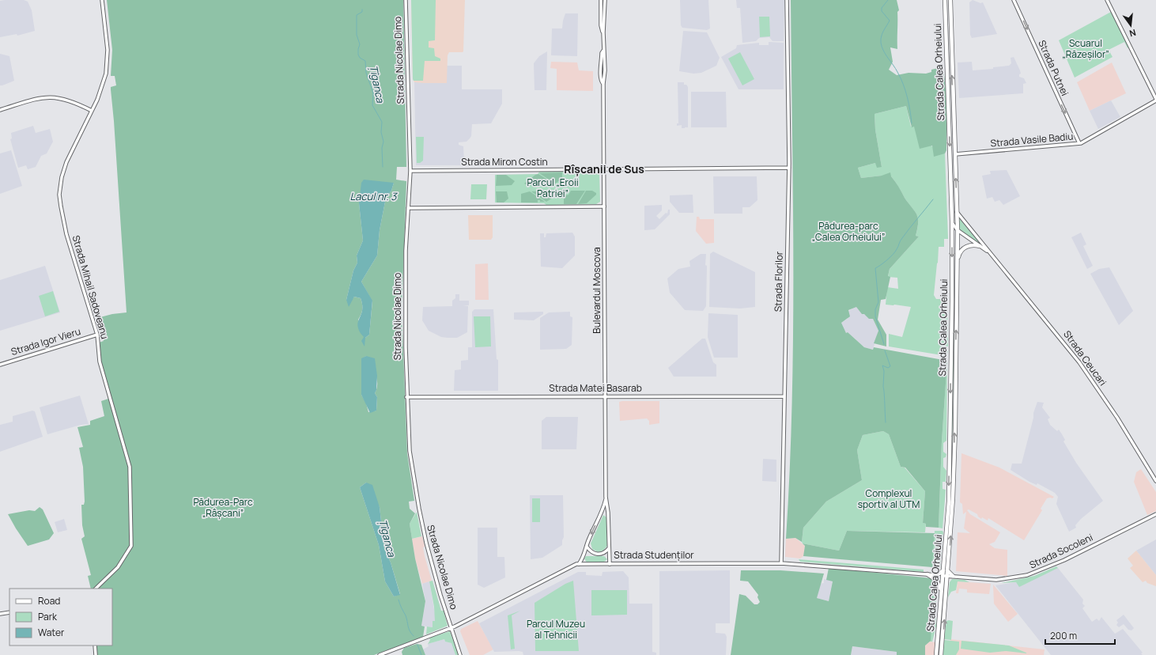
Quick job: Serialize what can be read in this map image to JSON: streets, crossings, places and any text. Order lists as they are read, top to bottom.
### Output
{
  "streets": {
    "highway": ["Strada Calea Orheiului"],
    "main road": [
      "Strada Nicolae Dimo",
      "Strada Putnei",
      "Strada Vasile Badiu",
      "Strada Miron Costin",
      "Strada Florilor",
      "Strada Mihail Sadoveanu",
      "Bulevardul Moscova",
      "Strada Igor Vieru",
      "Strada Ceucari",
      "Strada Matei Basarab",
      "Strada Socoleni",
      "Strada Studenților"
    ]
  },
  "crossings": [
    ["Strada Nicolae Dimo", "Strada Miron Costin"],
    ["Strada Nicolae Dimo", "Strada Matei Basarab"],
    ["Strada Nicolae Dimo", "Strada Studenților"],
    ["Strada Putnei", "Strada Vasile Badiu"],
    ["Strada Calea Orheiului", "Strada Vasile Badiu"],
    ["Strada Calea Orheiului", "Strada Ceucari"],
    ["Strada Calea Orheiului", "Strada Socoleni"],
    ["Strada Calea Orheiului", "Strada Studenților"],
    ["Strada Miron Costin", "Strada Florilor"],
    ["Strada Miron Costin", "Bulevardul Moscova"],
    ["Strada Florilor", "Strada Matei Basarab"],
    ["Strada Florilor", "Strada Studenților"],
    ["Strada Mihail Sadoveanu", "Strada Igor Vieru"],
    ["Bulevardul Moscova", "Strada Matei Basarab"],
    ["Bulevardul Moscova", "Strada Studenților"],
    ["Strada Socoleni", "Strada Studenților"]
  ],
  "one_way": ["Strada Putnei"],
  "districts": ["Rîșcanii de Sus"],
  "water": ["Țîganca", "Lacul nr. 3"],
  "parks": [
    "Scuarul „Răzeșilor”",
    "Parcul „Eroii Patriei”",
    "Pădurea-parc „Calea Orheiului”",
    "Complexul sportiv al UTM",
    "Pădurea-Parc „Râșcani”",
    "Parcul Muzeu al Tehnicii"
  ],
  "legend": ["Road", "Park", "Water"],
  "scale_bar": "200 m",
  "north": "bottom"
}
